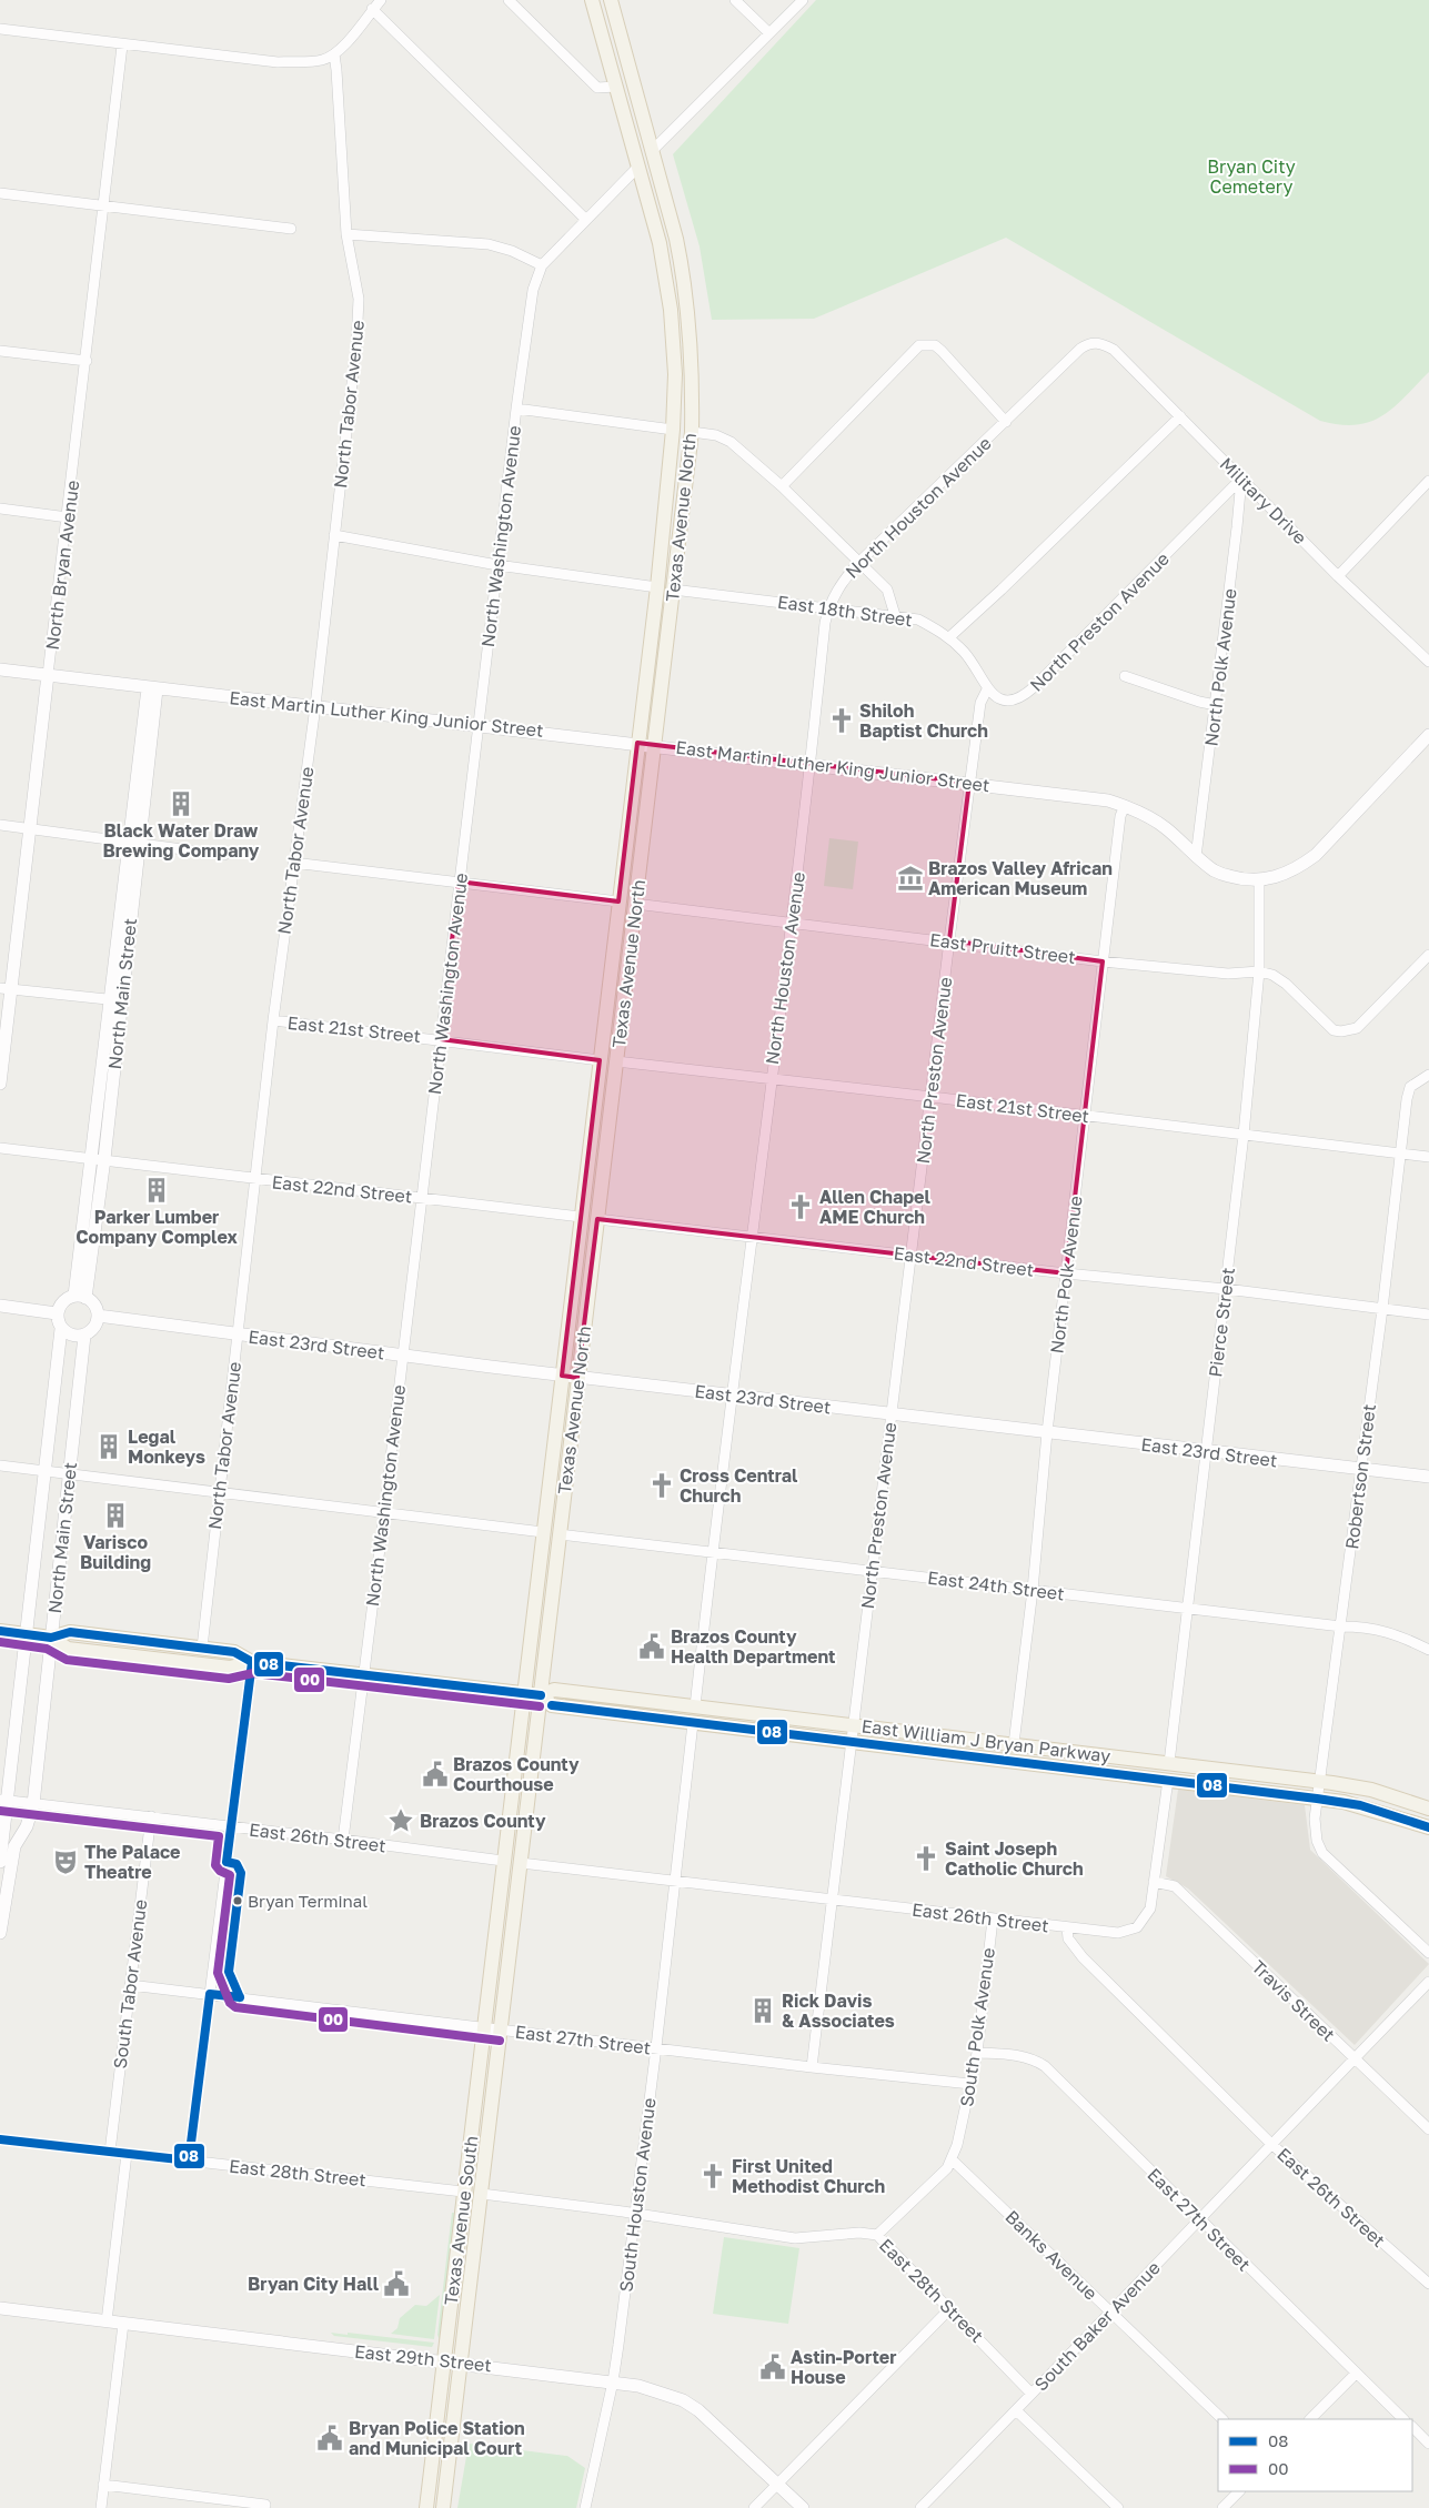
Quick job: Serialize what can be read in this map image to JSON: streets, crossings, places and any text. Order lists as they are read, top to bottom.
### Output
{
  "streets": {
    "main road": ["Texas Avenue North", "East William J Bryan Parkway", "Texas Avenue South"],
    "street": [
      "North Tabor Avenue",
      "Military Drive",
      "North Houston Avenue",
      "North Washington Avenue",
      "North Bryan Avenue",
      "East 18th Street",
      "North Preston Avenue",
      "North Polk Avenue",
      "East Martin Luther King Junior Street",
      "East Pruitt Street",
      "North Main Street",
      "East 21st Street",
      "East 22nd Street",
      "Pierce Street",
      "East 23rd Street",
      "Robertson Street",
      "East 24th Street",
      "East 26th Street",
      "South Tabor Avenue",
      "Travis Street",
      "South Polk Avenue",
      "East 27th Street",
      "East 28th Street",
      "South Houston Avenue",
      "Banks Avenue",
      "South Baker Avenue",
      "East 29th Street"
    ]
  },
  "crossings": [
    ["North Tabor Avenue", "East Martin Luther King Junior Street"],
    ["North Tabor Avenue", "East 21st Street"],
    ["North Tabor Avenue", "East 22nd Street"],
    ["North Tabor Avenue", "East 23rd Street"],
    ["North Tabor Avenue", "East William J Bryan Parkway"],
    ["Military Drive", "North Houston Avenue"],
    ["Military Drive", "North Preston Avenue"],
    ["Military Drive", "North Polk Avenue"],
    ["North Houston Avenue", "East 18th Street"],
    ["North Houston Avenue", "East Martin Luther King Junior Street"],
    ["North Houston Avenue", "East Pruitt Street"],
    ["North Houston Avenue", "East 21st Street"],
    ["North Houston Avenue", "East 22nd Street"],
    ["North Houston Avenue", "East 23rd Street"],
    ["North Houston Avenue", "East 24th Street"],
    ["North Houston Avenue", "East William J Bryan Parkway"],
    ["Texas Avenue North", "North Washington Avenue"],
    ["Texas Avenue North", "East 18th Street"],
    ["Texas Avenue North", "East Martin Luther King Junior Street"],
    ["Texas Avenue North", "East Pruitt Street"],
    ["Texas Avenue North", "East 21st Street"],
    ["Texas Avenue North", "East 22nd Street"],
    ["Texas Avenue North", "East 23rd Street"],
    ["Texas Avenue North", "East 24th Street"],
    ["Texas Avenue North", "East William J Bryan Parkway"],
    ["Texas Avenue North", "East 26th Street"],
    ["Texas Avenue North", "Texas Avenue South"],
    ["North Washington Avenue", "East Martin Luther King Junior Street"],
    ["North Washington Avenue", "East 21st Street"],
    ["North Washington Avenue", "East 22nd Street"],
    ["North Washington Avenue", "East 23rd Street"],
    ["North Washington Avenue", "East William J Bryan Parkway"],
    ["North Washington Avenue", "East 26th Street"],
    ["North Bryan Avenue", "East Martin Luther King Junior Street"],
    ["East 18th Street", "North Preston Avenue"],
    ["North Preston Avenue", "North Polk Avenue"],
    ["North Preston Avenue", "East Martin Luther King Junior Street"],
    ["North Preston Avenue", "East Pruitt Street"],
    ["North Preston Avenue", "East 21st Street"],
    ["North Preston Avenue", "East 22nd Street"],
    ["North Preston Avenue", "East 23rd Street"],
    ["North Preston Avenue", "East 24th Street"],
    ["North Preston Avenue", "East William J Bryan Parkway"],
    ["North Preston Avenue", "East 26th Street"],
    ["North Preston Avenue", "East 27th Street"],
    ["North Polk Avenue", "East Martin Luther King Junior Street"],
    ["North Polk Avenue", "East Pruitt Street"],
    ["North Polk Avenue", "East 21st Street"],
    ["North Polk Avenue", "East 22nd Street"],
    ["North Polk Avenue", "East 23rd Street"],
    ["North Polk Avenue", "East 24th Street"],
    ["North Polk Avenue", "East William J Bryan Parkway"],
    ["East Martin Luther King Junior Street", "North Main Street"],
    ["East Martin Luther King Junior Street", "Pierce Street"],
    ["East Pruitt Street", "Pierce Street"],
    ["North Main Street", "East 22nd Street"],
    ["North Main Street", "East 23rd Street"],
    ["North Main Street", "East William J Bryan Parkway"],
    ["North Main Street", "East 26th Street"],
    ["East 21st Street", "Pierce Street"],
    ["East 21st Street", "Robertson Street"],
    ["East 22nd Street", "Pierce Street"],
    ["East 22nd Street", "Robertson Street"],
    ["Pierce Street", "East 23rd Street"],
    ["Pierce Street", "East 24th Street"],
    ["Pierce Street", "East William J Bryan Parkway"],
    ["East 23rd Street", "Robertson Street"],
    ["Robertson Street", "East 24th Street"],
    ["Robertson Street", "East William J Bryan Parkway"],
    ["East 26th Street", "South Tabor Avenue"],
    ["East 26th Street", "South Polk Avenue"],
    ["East 26th Street", "South Houston Avenue"],
    ["East 26th Street", "South Baker Avenue"],
    ["South Tabor Avenue", "East 27th Street"],
    ["South Tabor Avenue", "East 28th Street"],
    ["Travis Street", "South Baker Avenue"],
    ["South Polk Avenue", "East 27th Street"],
    ["South Polk Avenue", "East 28th Street"],
    ["South Polk Avenue", "Banks Avenue"],
    ["East 27th Street", "South Houston Avenue"],
    ["East 27th Street", "Texas Avenue South"],
    ["East 27th Street", "South Baker Avenue"],
    ["East 28th Street", "South Houston Avenue"],
    ["East 28th Street", "Texas Avenue South"],
    ["East 28th Street", "South Baker Avenue"],
    ["South Houston Avenue", "East 29th Street"],
    ["Texas Avenue South", "East 29th Street"],
    ["Banks Avenue", "South Baker Avenue"]
  ],
  "parks": ["Bryan City Cemetery"],
  "places": {
    "church": [
      "Shiloh Baptist Church",
      "Allen Chapel AME Church",
      "Cross Central Church",
      "Saint Joseph Catholic Church",
      "First United Methodist Church"
    ],
    "building": [
      "Black Water Draw Brewing Company",
      "Parker Lumber Company Complex",
      "Legal Monkeys",
      "Varisco Building",
      "Rick Davis & Associates"
    ],
    "museum": ["Brazos Valley African American Museum"],
    "public building": [
      "Brazos County Health Department",
      "Brazos County Courthouse",
      "Bryan City Hall",
      "Astin-Porter House",
      "Bryan Police Station and Municipal Court"
    ],
    "place": ["Brazos County"],
    "theatre": ["The Palace Theatre"],
    "other": ["Bryan Terminal"]
  },
  "lines": ["transit line 08", "transit line 00"],
  "legend": ["08", "00"]
}
